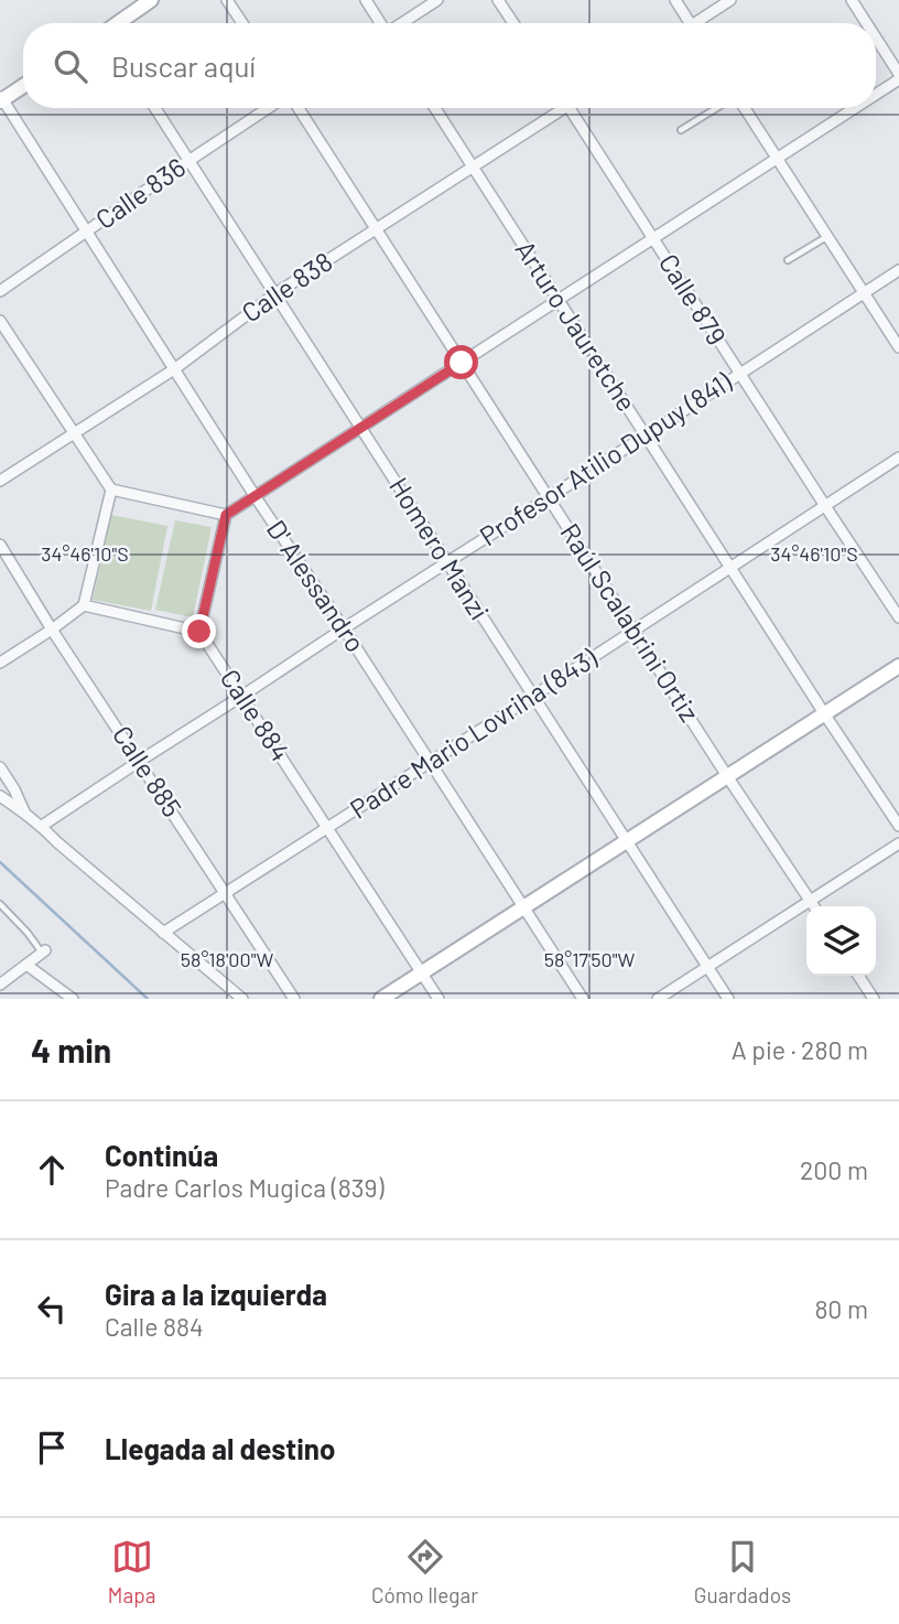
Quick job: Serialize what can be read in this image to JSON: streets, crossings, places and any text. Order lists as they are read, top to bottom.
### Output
{
  "streets": {
    "street": [
      "Calle 836",
      "Calle 838",
      "Calle 879",
      "Arturo Jauretche",
      "Profesor Atilio Dupuy (841)",
      "Homero Manzi",
      "D' Alessandro",
      "Raúl Scalabrini Ortiz",
      "Calle 884",
      "Padre Mario Lovriha (843)",
      "Calle 885"
    ]
  },
  "crossings": [
    ["Calle 836", "Homero Manzi"],
    ["Calle 836", "D' Alessandro"],
    ["Calle 838", "Arturo Jauretche"],
    ["Calle 838", "Homero Manzi"],
    ["Calle 838", "D' Alessandro"],
    ["Calle 838", "Raúl Scalabrini Ortiz"],
    ["Calle 879", "Profesor Atilio Dupuy (841)"],
    ["Calle 879", "Padre Mario Lovriha (843)"],
    ["Arturo Jauretche", "Profesor Atilio Dupuy (841)"],
    ["Arturo Jauretche", "Padre Mario Lovriha (843)"],
    ["Profesor Atilio Dupuy (841)", "Homero Manzi"],
    ["Profesor Atilio Dupuy (841)", "D' Alessandro"],
    ["Profesor Atilio Dupuy (841)", "Raúl Scalabrini Ortiz"],
    ["Profesor Atilio Dupuy (841)", "Calle 884"],
    ["Profesor Atilio Dupuy (841)", "Calle 885"],
    ["Homero Manzi", "Padre Mario Lovriha (843)"],
    ["D' Alessandro", "Padre Mario Lovriha (843)"],
    ["Raúl Scalabrini Ortiz", "Padre Mario Lovriha (843)"],
    ["Calle 884", "Padre Mario Lovriha (843)"],
    ["Padre Mario Lovriha (843)", "Calle 885"]
  ],
  "page": {
    "search": "Buscar aquí",
    "heading": ["4 min", "A pie · 280 m"],
    "list": [
      ["Continúa", "Padre Carlos Mugica (839)", "200 m"],
      ["Gira a la izquierda", "Calle 884", "80 m"],
      "Llegada al destino"
    ],
    "nav": ["Mapa", "Cómo llegar", "Guardados"]
  },
  "coordinates": ["34°46'10\"S", "58°18'00\"W", "58°17'50\"W"]
}
